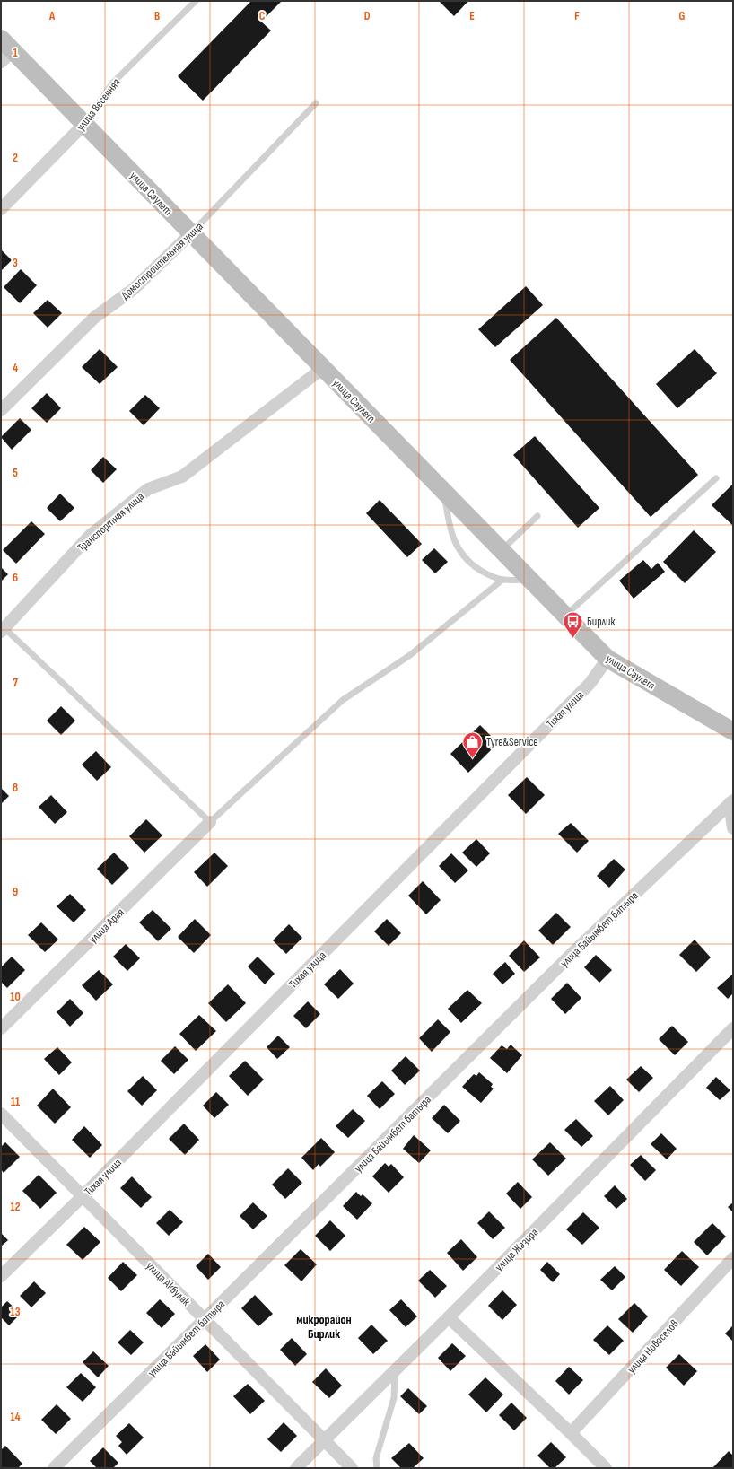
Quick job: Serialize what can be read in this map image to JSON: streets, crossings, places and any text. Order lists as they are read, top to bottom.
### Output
{
  "streets": {
    "street": [
      "улица Весенняя",
      "улица Саулет",
      "Домостроительная улица",
      "Транспортная улица",
      "Тихая улица",
      "улица Арая",
      "улица Байымбет батыра",
      "улица Жазира",
      "улица Акбулак",
      "улица Новоселов"
    ]
  },
  "crossings": [
    ["улица Весенняя", "улица Саулет"],
    ["улица Саулет", "Домостроительная улица"],
    ["улица Саулет", "Транспортная улица"],
    ["улица Саулет", "Тихая улица"],
    ["Тихая улица", "улица Акбулак"],
    ["улица Байымбет батыра", "улица Акбулак"],
    ["улица Жазира", "улица Акбулак"]
  ],
  "districts": ["микрорайон Бирлик"],
  "places": {
    "bus stop": ["Бирлик"],
    "shop": ["Tyre&Service"]
  },
  "grid": {
    "columns": [
      "A",
      "B",
      "C",
      "D",
      "E",
      "F",
      "G"
    ],
    "rows": [
      "1",
      "2",
      "3",
      "4",
      "5",
      "6",
      "7",
      "8",
      "9",
      "10",
      "11",
      "12",
      "13",
      "14"
    ]
  }
}
